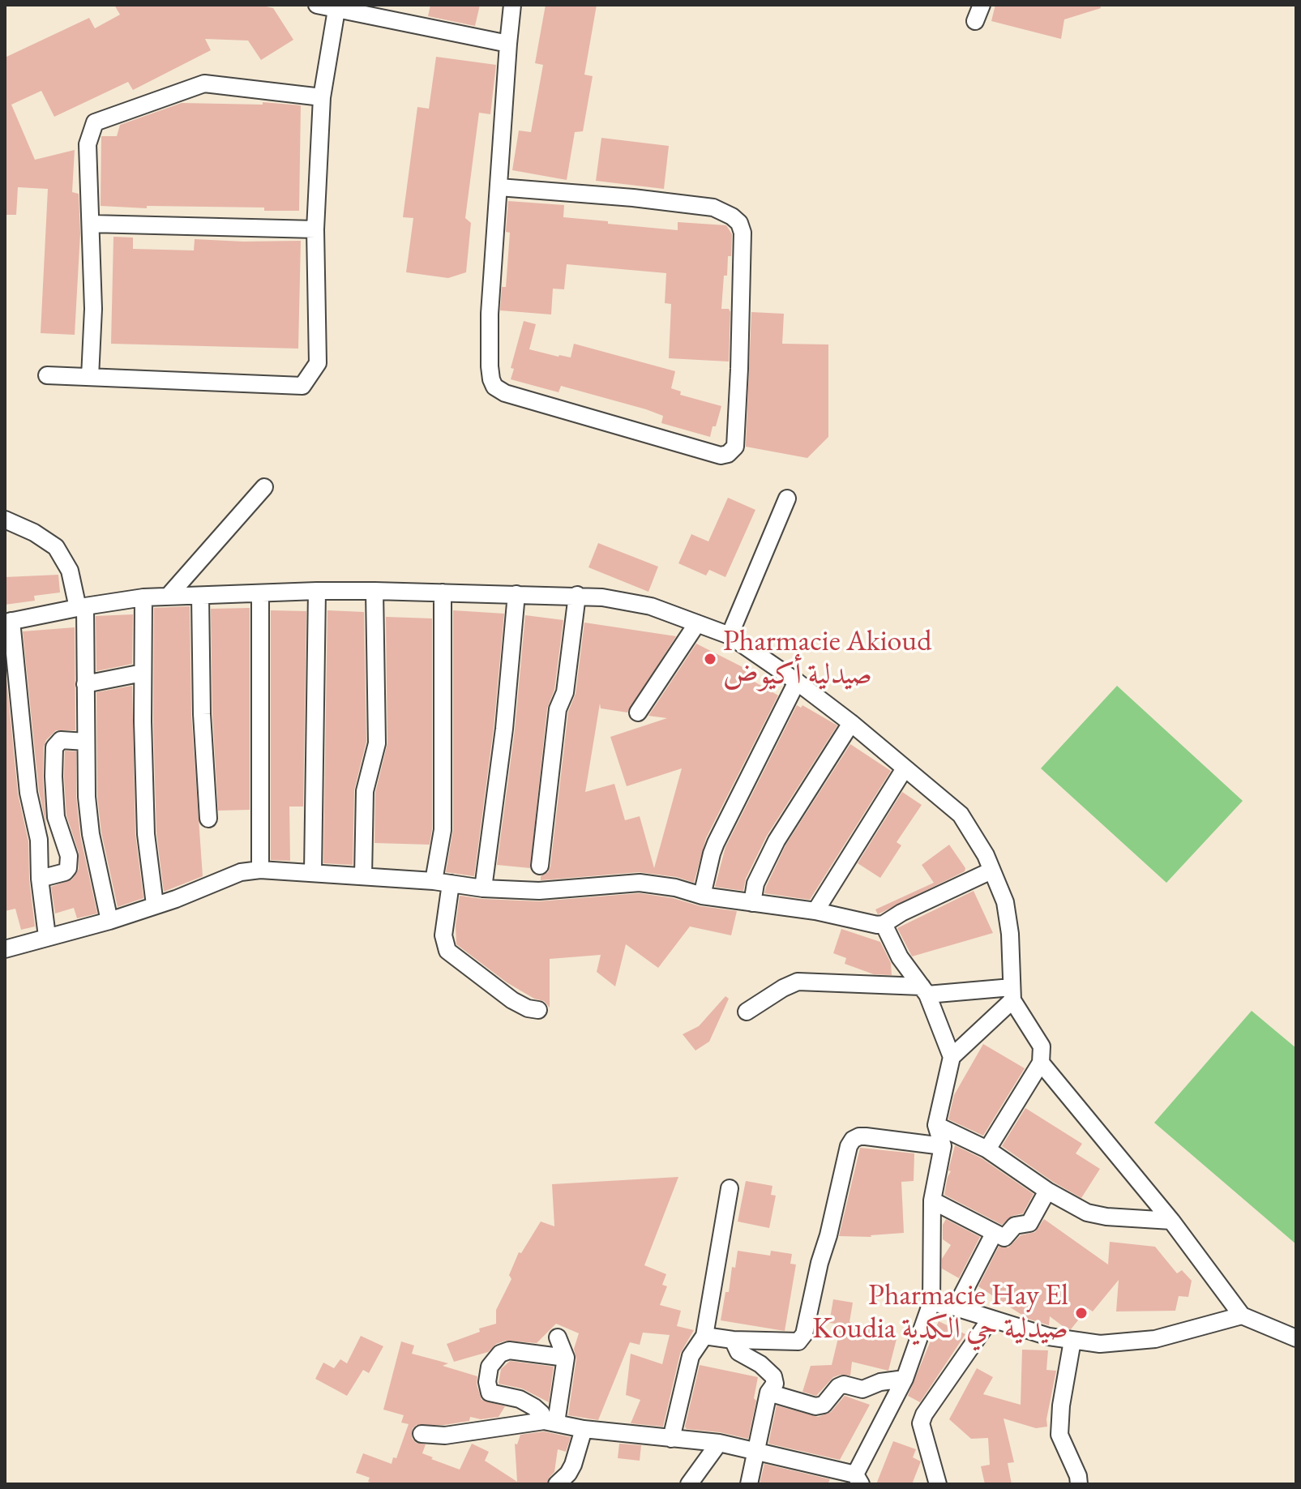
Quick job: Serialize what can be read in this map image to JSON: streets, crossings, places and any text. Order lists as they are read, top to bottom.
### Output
{
  "places": ["Pharmacie Akioud صيدلية أكيوض", "Pharmacie Hay El Koudia صيدلية حي الكدية"]
}
